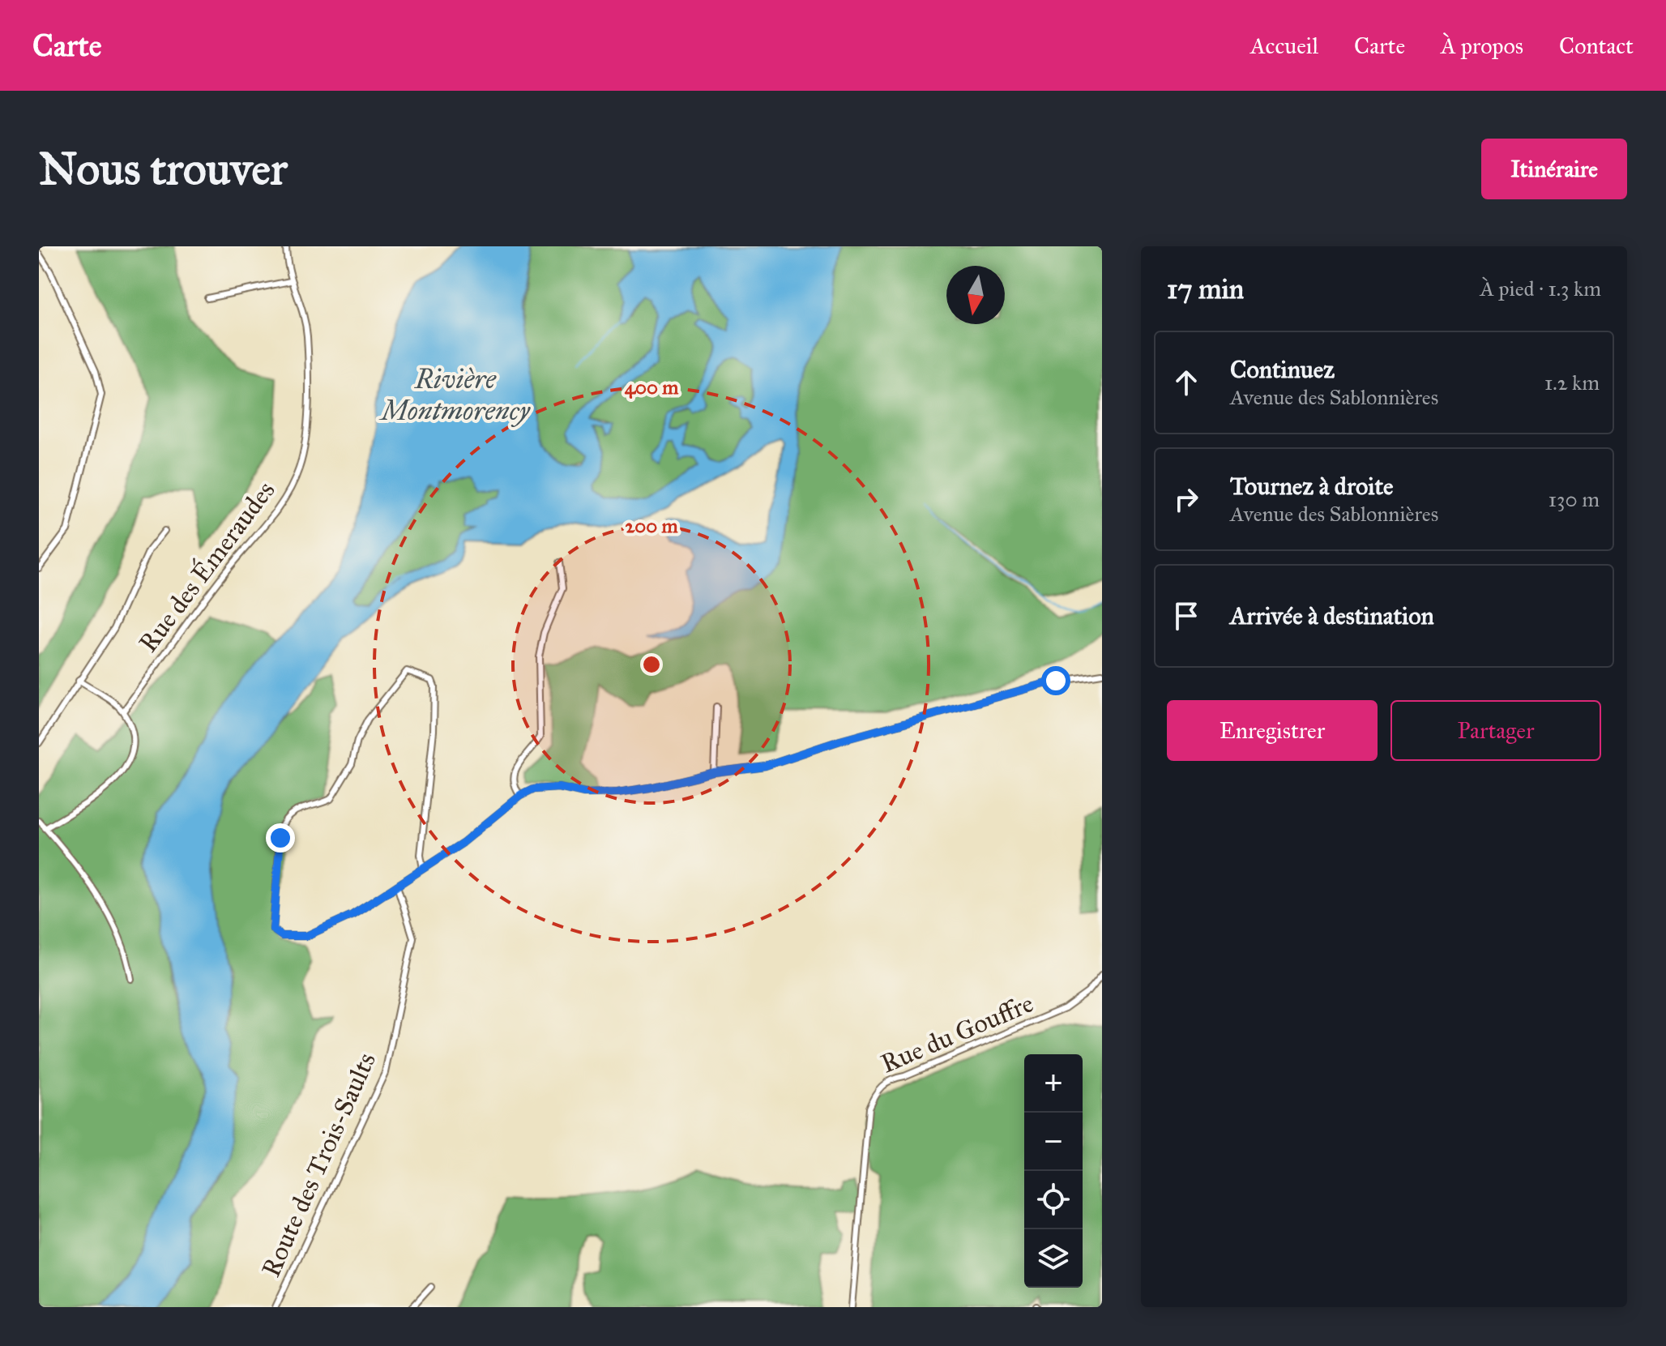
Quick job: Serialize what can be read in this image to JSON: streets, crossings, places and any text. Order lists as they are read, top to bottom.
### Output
{
  "streets": {
    "street": ["Rue des Émeraudes", "Rue du Gouffre", "Route des Trois-Saults"]
  },
  "water": ["Rivière Montmorency"],
  "north": "bottom",
  "page": {
    "header": "Carte",
    "nav": [
      "Accueil",
      "Carte",
      "À propos",
      "Contact"
    ],
    "buttons": [
      "Itinéraire",
      ["Enregistrer", "Partager"]
    ],
    "title": "Nous trouver",
    "heading": ["17 min", "À pied · 1.3 km"],
    "list": [
      ["Continuez", "Avenue des Sablonnières", "1.2 km"],
      ["Tournez à droite", "Avenue des Sablonnières", "130 m"],
      "Arrivée à destination"
    ],
    "map_buttons": ["+", "−"]
  },
  "rings": ["400 m", "200 m"]
}
